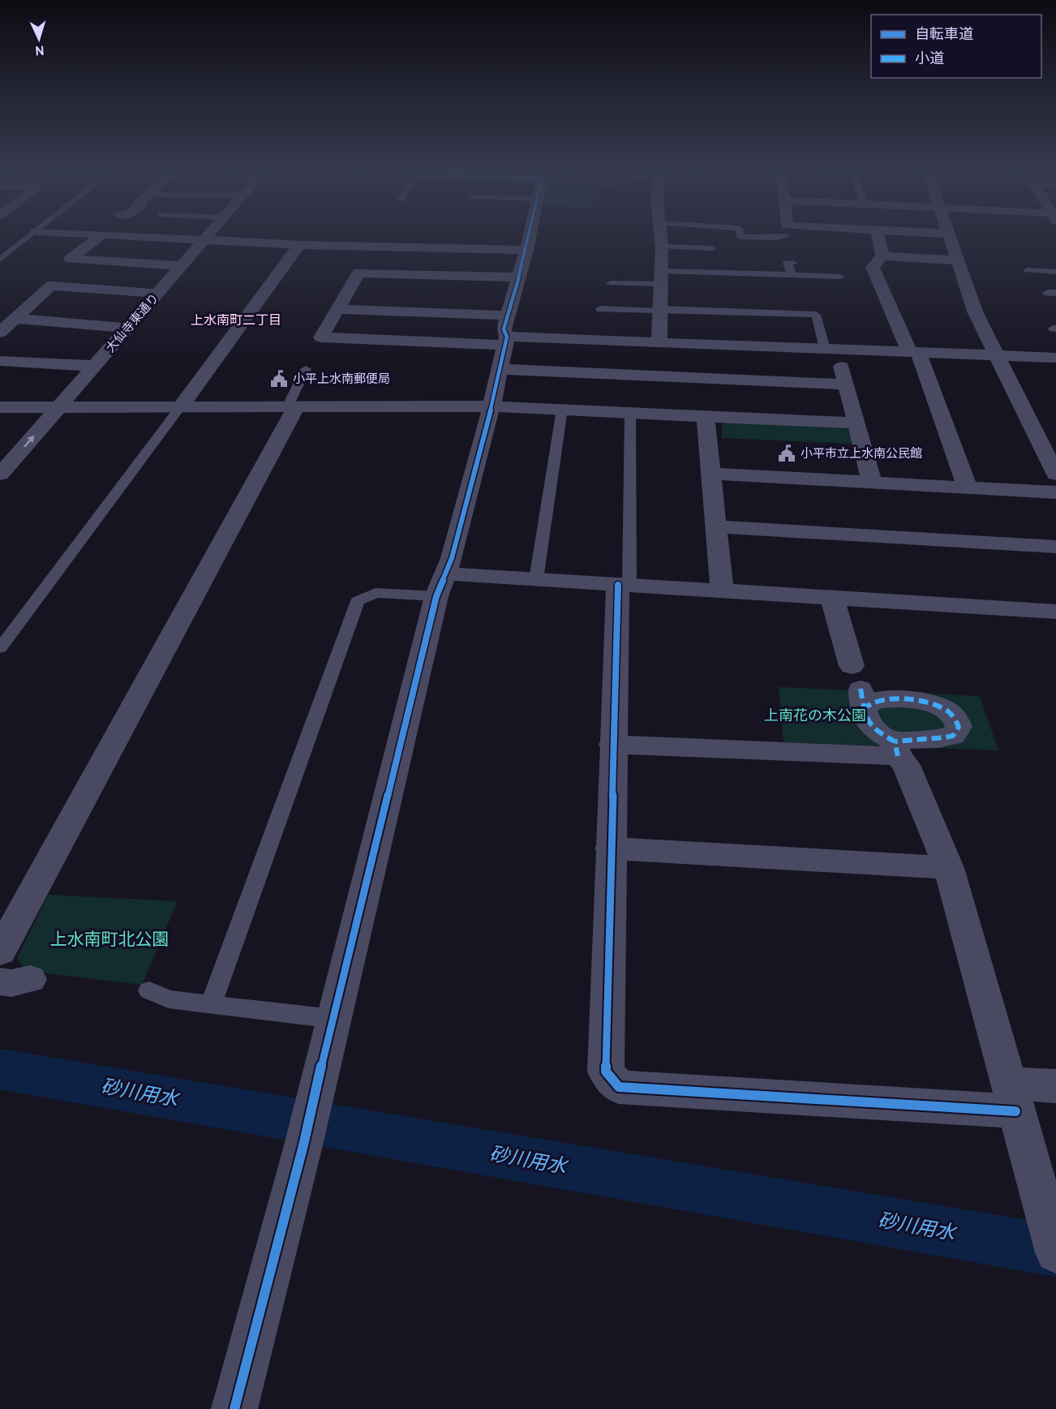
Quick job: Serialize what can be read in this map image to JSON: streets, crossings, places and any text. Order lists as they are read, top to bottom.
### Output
{
  "streets": {
    "street": ["大仙寺東通り"]
  },
  "districts": ["上水南町二丁目"],
  "water": ["砂川用水"],
  "parks": ["上南花の木公園", "上水南町北公園"],
  "places": {
    "public building": ["小平上水南郵便局", "小平市立上水南公民館"]
  },
  "legend": ["自転車道", "小道"],
  "north": "bottom"
}
